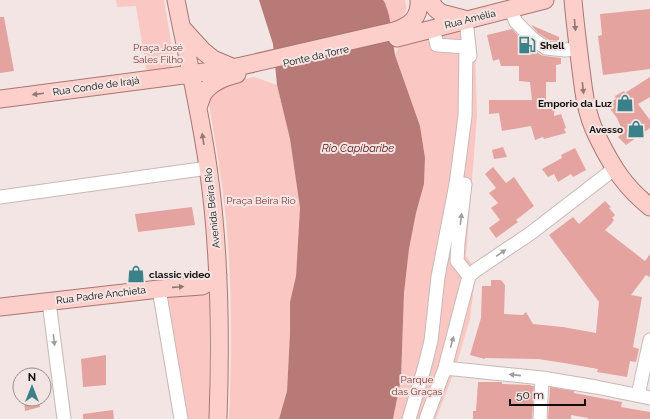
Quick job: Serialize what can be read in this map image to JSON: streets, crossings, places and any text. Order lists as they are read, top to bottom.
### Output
{
  "streets": {
    "main road": [
      "Rua Amélia",
      "Ponte da Torre",
      "Rua Conde de Irajá",
      "Avenida Beira Rio",
      "Rua Padre Anchieta"
    ]
  },
  "crossings": [
    ["Rua Amélia", "Ponte da Torre"],
    ["Rua Conde de Irajá", "Avenida Beira Rio"]
  ],
  "one_way": ["Rua Conde de Irajá"],
  "water": ["Rio Capibaribe"],
  "parks": ["Praça José Sales Filho", "Praça Beira Rio", "Parque das Graças"],
  "places": {
    "fuel station": ["Shell"],
    "shop": ["Emporio da Luz", "Avesso", "classic video"]
  },
  "scale_bar": "50 m",
  "north": "top"
}
